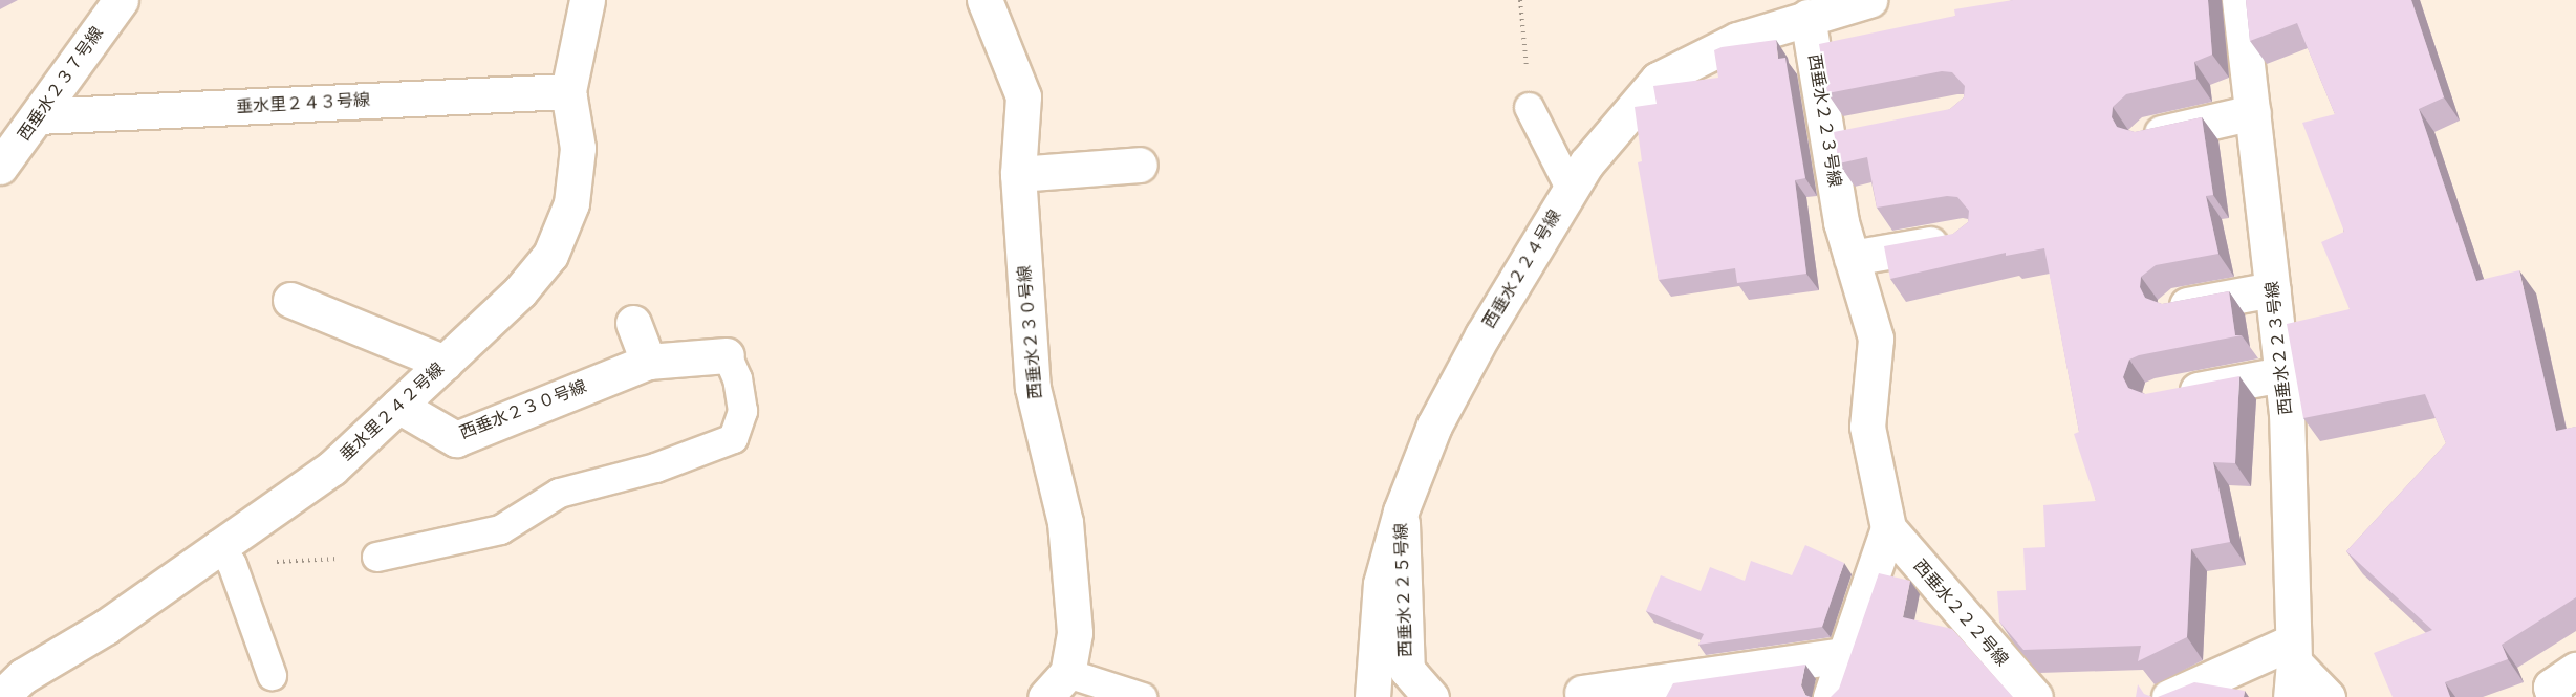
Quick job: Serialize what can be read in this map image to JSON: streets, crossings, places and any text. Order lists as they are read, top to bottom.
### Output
{
  "streets": {
    "street": [
      "西垂水２３７号線",
      "垂水里２４３号線",
      "西垂水２２３号線",
      "西垂水２２４号線",
      "西垂水２３０号線",
      "垂水里２４２号線",
      "西垂水２２５号線",
      "西垂水２２２号線"
    ]
  },
  "crossings": [
    ["西垂水２３７号線", "垂水里２４３号線"],
    ["垂水里２４３号線", "垂水里２４２号線"],
    ["西垂水２２３号線", "西垂水２２４号線"],
    ["西垂水２２３号線", "西垂水２２２号線"],
    ["西垂水２２４号線", "西垂水２２５号線"],
    ["西垂水２３０号線", "垂水里２４２号線"]
  ]
}
